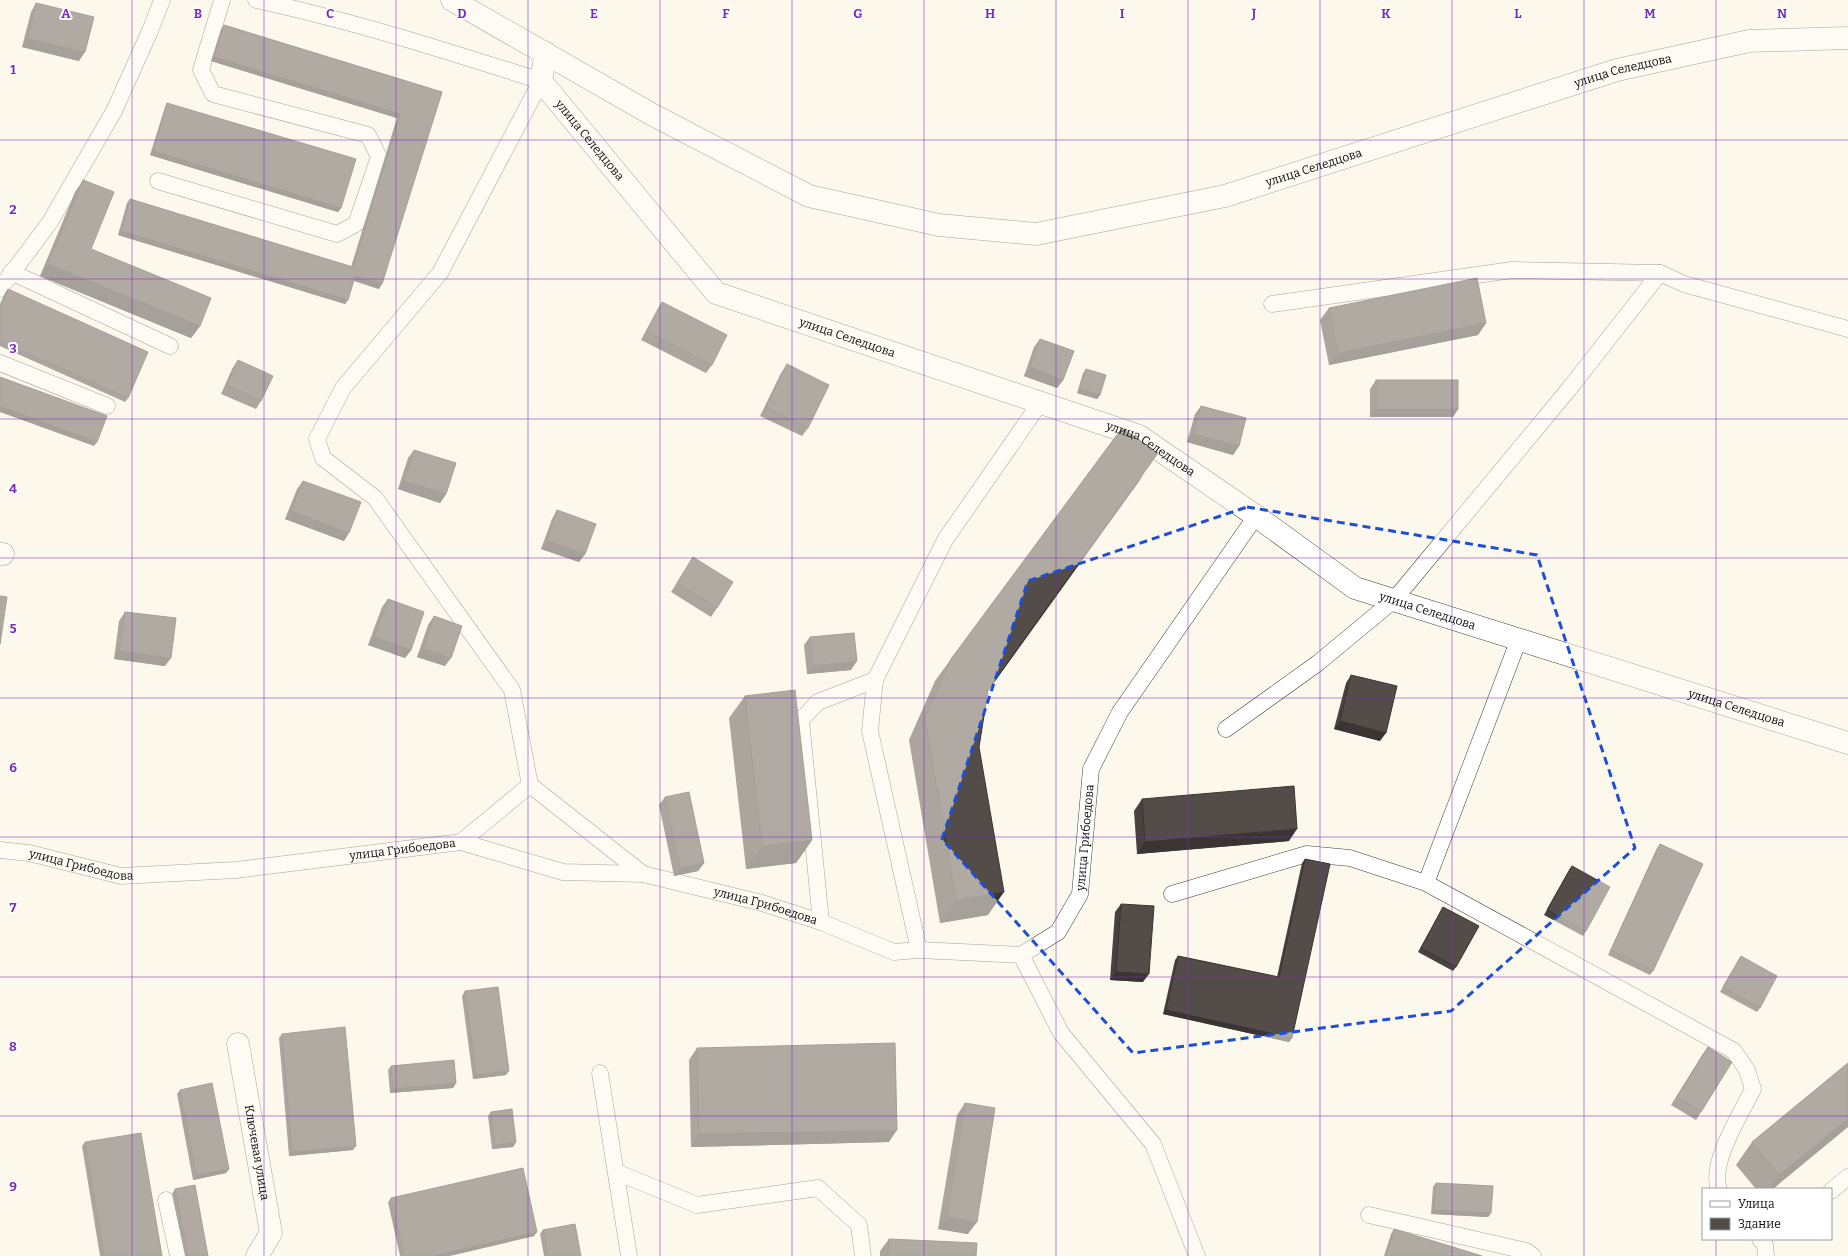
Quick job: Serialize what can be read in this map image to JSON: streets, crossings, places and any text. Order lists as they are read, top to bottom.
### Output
{
  "streets": {
    "street": ["улица Селедцова", "Ключевая улица"],
    "lane": ["улица Грибоедова"]
  },
  "crossings": [
    ["улица Селедцова", "улица Грибоедова"]
  ],
  "legend": ["Улица", "Здание"],
  "grid": {
    "columns": [
      "A",
      "B",
      "C",
      "D",
      "E",
      "F",
      "G",
      "H",
      "I",
      "J",
      "K",
      "L",
      "M",
      "N"
    ],
    "rows": [
      "1",
      "2",
      "3",
      "4",
      "5",
      "6",
      "7",
      "8",
      "9"
    ]
  }
}
